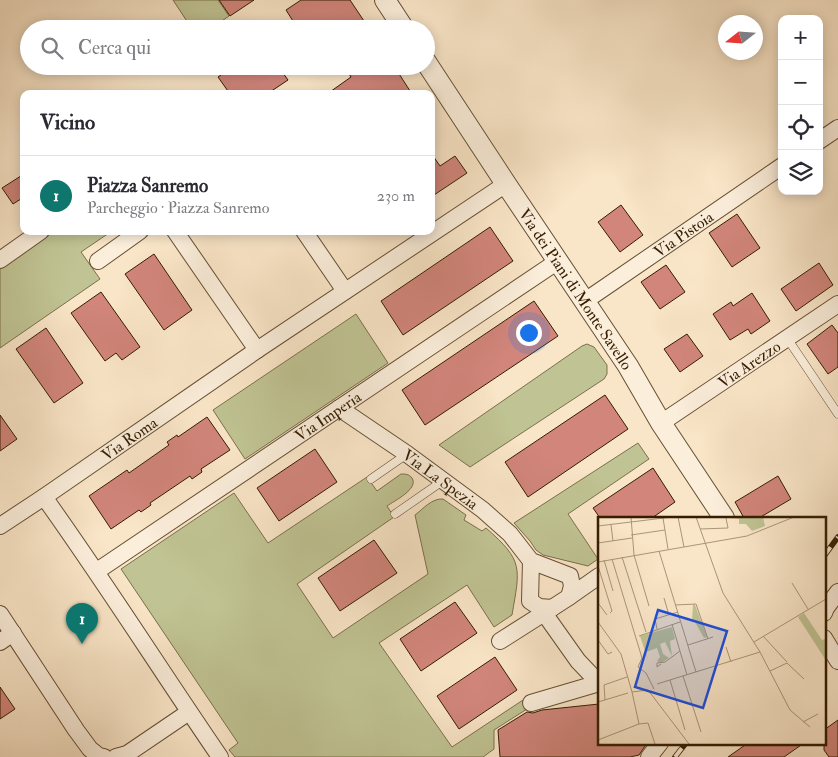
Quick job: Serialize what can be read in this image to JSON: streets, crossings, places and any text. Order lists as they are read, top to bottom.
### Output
{
  "streets": {
    "street": [
      "Via Pistoia",
      "Via dei Piani di Monte Savello",
      "Via Arezzo",
      "Via Imperia",
      "Via Roma",
      "Via La Spezia"
    ]
  },
  "crossings": [
    ["Via Pistoia", "Via dei Piani di Monte Savello"],
    ["Via dei Piani di Monte Savello", "Via Arezzo"],
    ["Via dei Piani di Monte Savello", "Via Imperia"],
    ["Via dei Piani di Monte Savello", "Via Roma"],
    ["Via Imperia", "Via La Spezia"]
  ],
  "north": "left",
  "page": {
    "map_buttons": ["+", "−"],
    "search": "Cerca qui",
    "heading": "Vicino",
    "list": [
      {
        "mark": "1",
        "name": "Piazza Sanremo",
        "note": "Parcheggio · Piazza Sanremo",
        "value": "230 m"
      }
    ],
    "pins": "1"
  }
}
